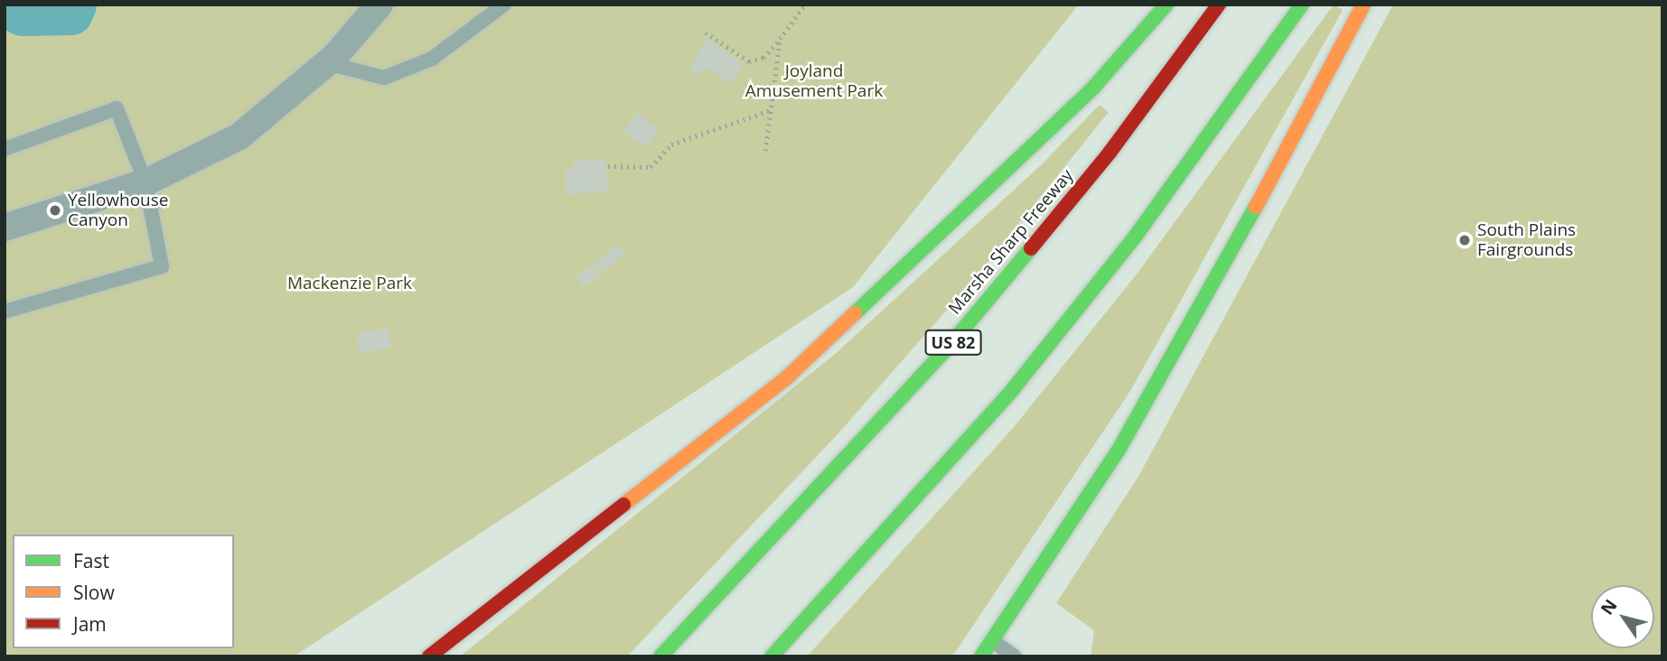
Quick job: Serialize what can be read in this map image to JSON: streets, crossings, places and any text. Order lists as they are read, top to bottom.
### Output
{
  "streets": {
    "highway": ["Marsha Sharp Freeway", "US 82"]
  },
  "parks": ["Joyland Amusement Park", "Mackenzie Park"],
  "places": ["Yellowhouse Canyon", "South Plains Fairgrounds"],
  "legend": ["Fast", "Slow", "Jam"],
  "north": "top left"
}
